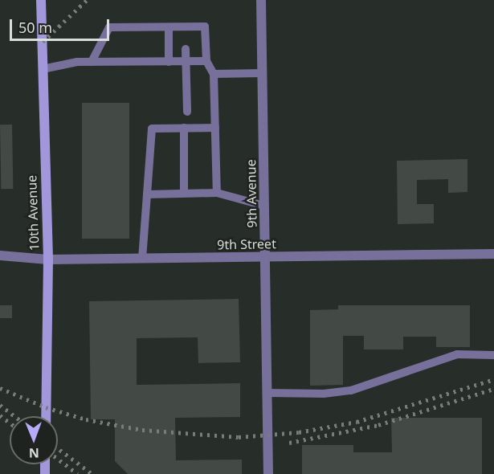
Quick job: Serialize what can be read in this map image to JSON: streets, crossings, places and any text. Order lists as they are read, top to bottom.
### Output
{
  "streets": {
    "main road": ["10th Avenue"],
    "street": ["9th Avenue", "9th Street"]
  },
  "crossings": [
    ["9th Avenue", "9th Street"],
    ["10th Avenue", "9th Street"]
  ],
  "scale_bar": "50 m",
  "north": "bottom"
}
